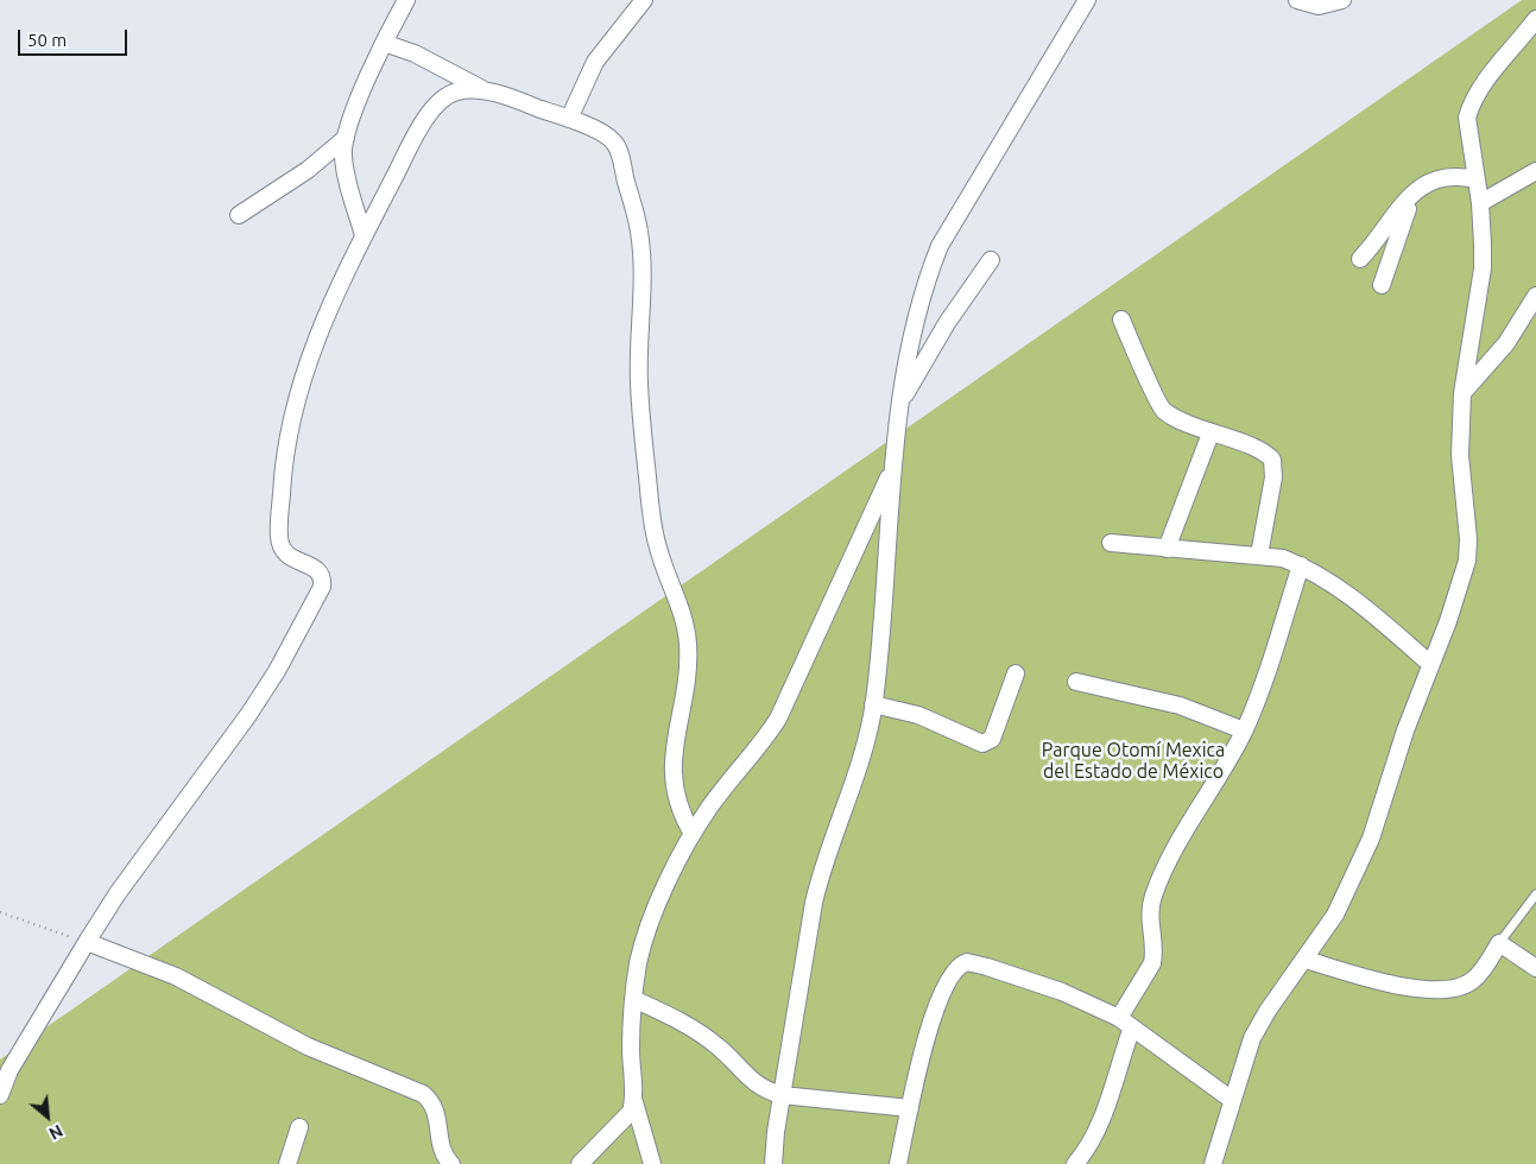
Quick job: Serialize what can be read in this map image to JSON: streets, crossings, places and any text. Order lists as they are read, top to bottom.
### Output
{
  "parks": ["Parque Otomí Mexica del Estado de México"],
  "scale_bar": "50 m",
  "north": "bottom right"
}
